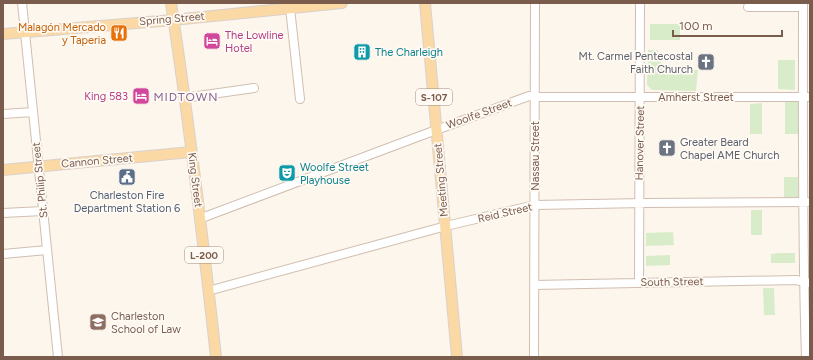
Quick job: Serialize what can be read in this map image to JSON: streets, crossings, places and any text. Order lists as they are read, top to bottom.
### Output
{
  "streets": {
    "main road": [
      "Spring Street",
      "S-107",
      "Cannon Street",
      "King Street",
      "Meeting Street",
      "L-200"
    ],
    "street": [
      "Amherst Street",
      "Woolfe Street",
      "Hanover Street",
      "Nassau Street",
      "St. Philip Street",
      "Reid Street",
      "South Street"
    ]
  },
  "crossings": [
    ["Spring Street", "St. Philip Street"],
    ["Spring Street", "King Street"],
    ["Amherst Street", "Woolfe Street"],
    ["Amherst Street", "Hanover Street"],
    ["Amherst Street", "Nassau Street"],
    ["Woolfe Street", "Nassau Street"],
    ["Woolfe Street", "King Street"],
    ["Woolfe Street", "Meeting Street"],
    ["Hanover Street", "Reid Street"],
    ["Hanover Street", "South Street"],
    ["Nassau Street", "Reid Street"],
    ["Nassau Street", "South Street"],
    ["Cannon Street", "St. Philip Street"],
    ["Cannon Street", "King Street"],
    ["King Street", "Reid Street"],
    ["Meeting Street", "Reid Street"]
  ],
  "districts": ["MIDTOWN"],
  "places": {
    "restaurant": ["Malagón Mercado y Taperia"],
    "hotel": ["The Lowline Hotel", "King 583"],
    "building": ["The Charleigh"],
    "church": ["Mt. Carmel Pentecostal Faith Church", "Greater Beard Chapel AME Church"],
    "theatre": ["Woolfe Street Playhouse"],
    "public building": ["Charleston Fire Department Station 6"],
    "school or university": ["Charleston School of Law"]
  },
  "scale_bar": "100 m"
}
